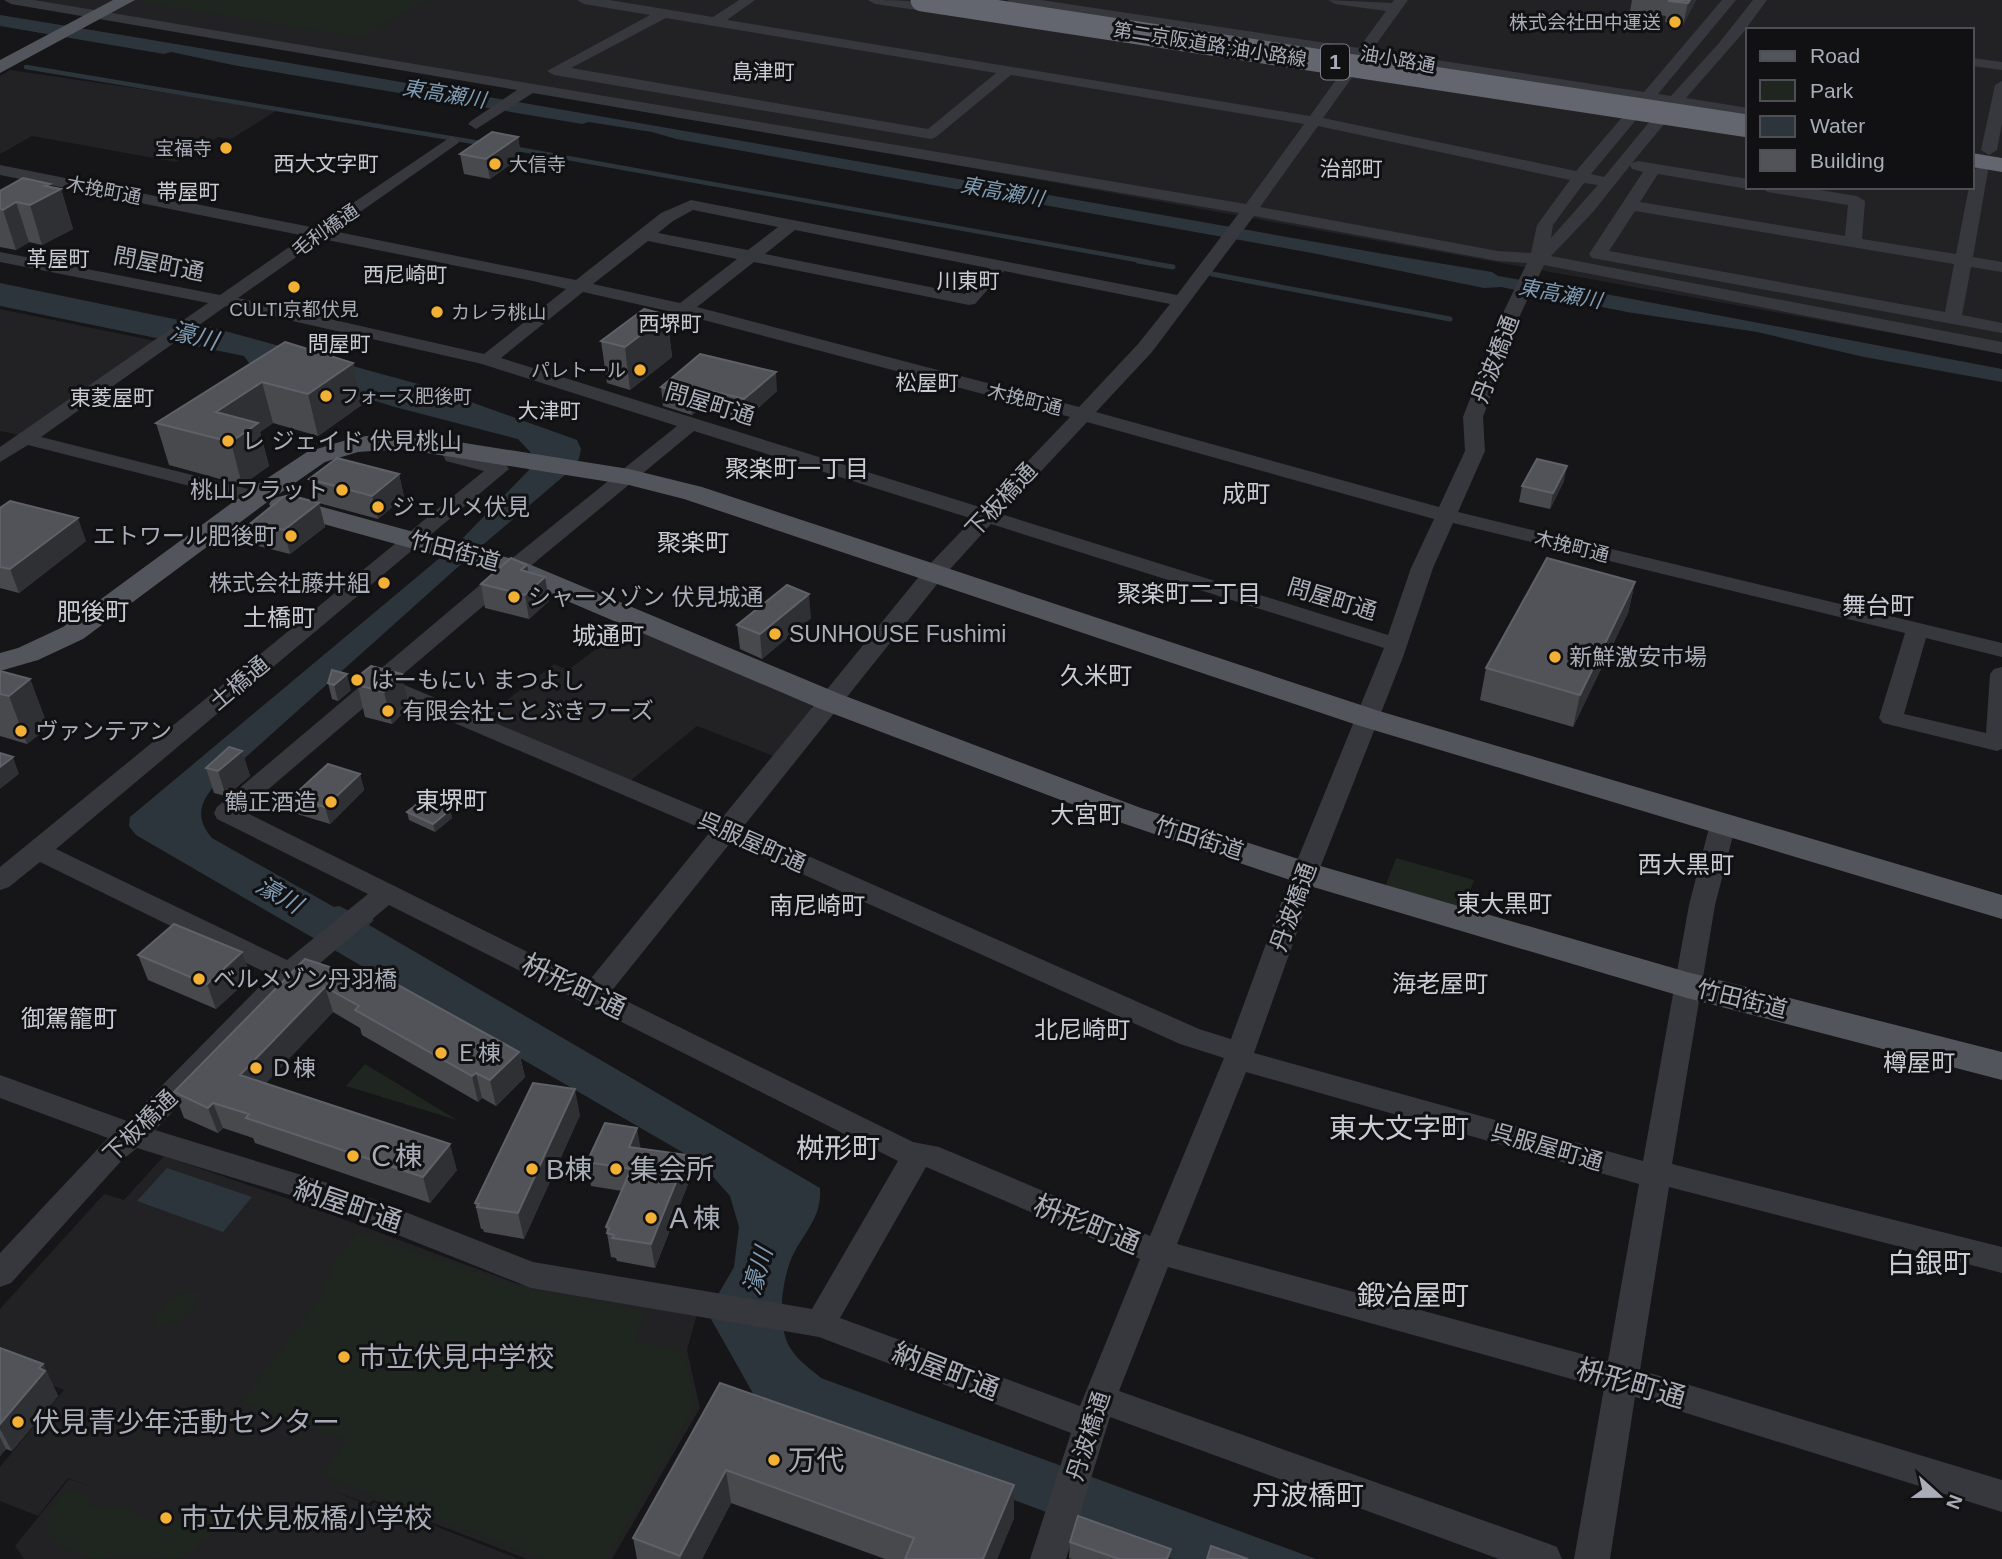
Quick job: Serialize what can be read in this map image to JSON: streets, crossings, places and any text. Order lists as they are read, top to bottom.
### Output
{
  "streets": {
    "highway": ["第二京阪道路;油小路線", "1"],
    "main road": ["竹田街道"],
    "street": [
      "油小路通",
      "木挽町通",
      "毛利橋通",
      "問屋町通",
      "丹波橋通",
      "下板橋通",
      "土橋通",
      "呉服屋町通",
      "枡形町通",
      "納屋町通"
    ]
  },
  "crossings": [
    ["油小路通", "丹波橋通"],
    ["油小路通", "下板橋通"],
    ["木挽町通", "毛利橋通"],
    ["木挽町通", "丹波橋通"],
    ["木挽町通", "下板橋通"],
    ["毛利橋通", "問屋町通"],
    ["問屋町通", "丹波橋通"],
    ["問屋町通", "下板橋通"],
    ["丹波橋通", "竹田街道"],
    ["丹波橋通", "呉服屋町通"],
    ["丹波橋通", "枡形町通"],
    ["丹波橋通", "納屋町通"],
    ["下板橋通", "竹田街道"],
    ["下板橋通", "呉服屋町通"],
    ["下板橋通", "枡形町通"],
    ["下板橋通", "納屋町通"],
    ["竹田街道", "土橋通"],
    ["呉服屋町通", "枡形町通"]
  ],
  "districts": [
    "島津町",
    "西大文字町",
    "治部町",
    "帯屋町",
    "革屋町",
    "西尼崎町",
    "川東町",
    "西堺町",
    "問屋町",
    "松屋町",
    "東菱屋町",
    "大津町",
    "聚楽町一丁目",
    "成町",
    "聚楽町",
    "聚楽町二丁目",
    "舞台町",
    "肥後町",
    "土橋町",
    "城通町",
    "久米町",
    "東堺町",
    "大宮町",
    "西大黒町",
    "東大黒町",
    "南尼崎町",
    "海老屋町",
    "御駕籠町",
    "北尼崎町",
    "樽屋町",
    "東大文字町",
    "桝形町",
    "白銀町",
    "鍛冶屋町",
    "丹波橋町"
  ],
  "water": ["東高瀬川", "濠川"],
  "places": [
    "株式会社田中運送",
    "宝福寺",
    "大信寺",
    "CULTI京都伏見",
    "カレラ桃山",
    "パレトール",
    "フォース肥後町",
    "レ ジェイド 伏見桃山",
    "桃山フラット",
    "ジェルメ伏見",
    "エトワール肥後町",
    "株式会社藤井組",
    "シャーメゾン 伏見城通",
    "SUNHOUSE Fushimi",
    "新鮮激安市場",
    "はーもにい まつよし",
    "有限会社ことぶきフーズ",
    "ヴァンテアン",
    "鶴正酒造",
    "ベルメゾン丹羽橋",
    "Ｅ棟",
    "Ｄ棟",
    "Ｃ棟",
    "B棟",
    "集会所",
    "Ａ棟",
    "市立伏見中学校",
    "伏見青少年活動センター",
    "万代",
    "市立伏見板橋小学校"
  ],
  "legend": [
    "Road",
    "Park",
    "Water",
    "Building"
  ],
  "north": "right"
}
